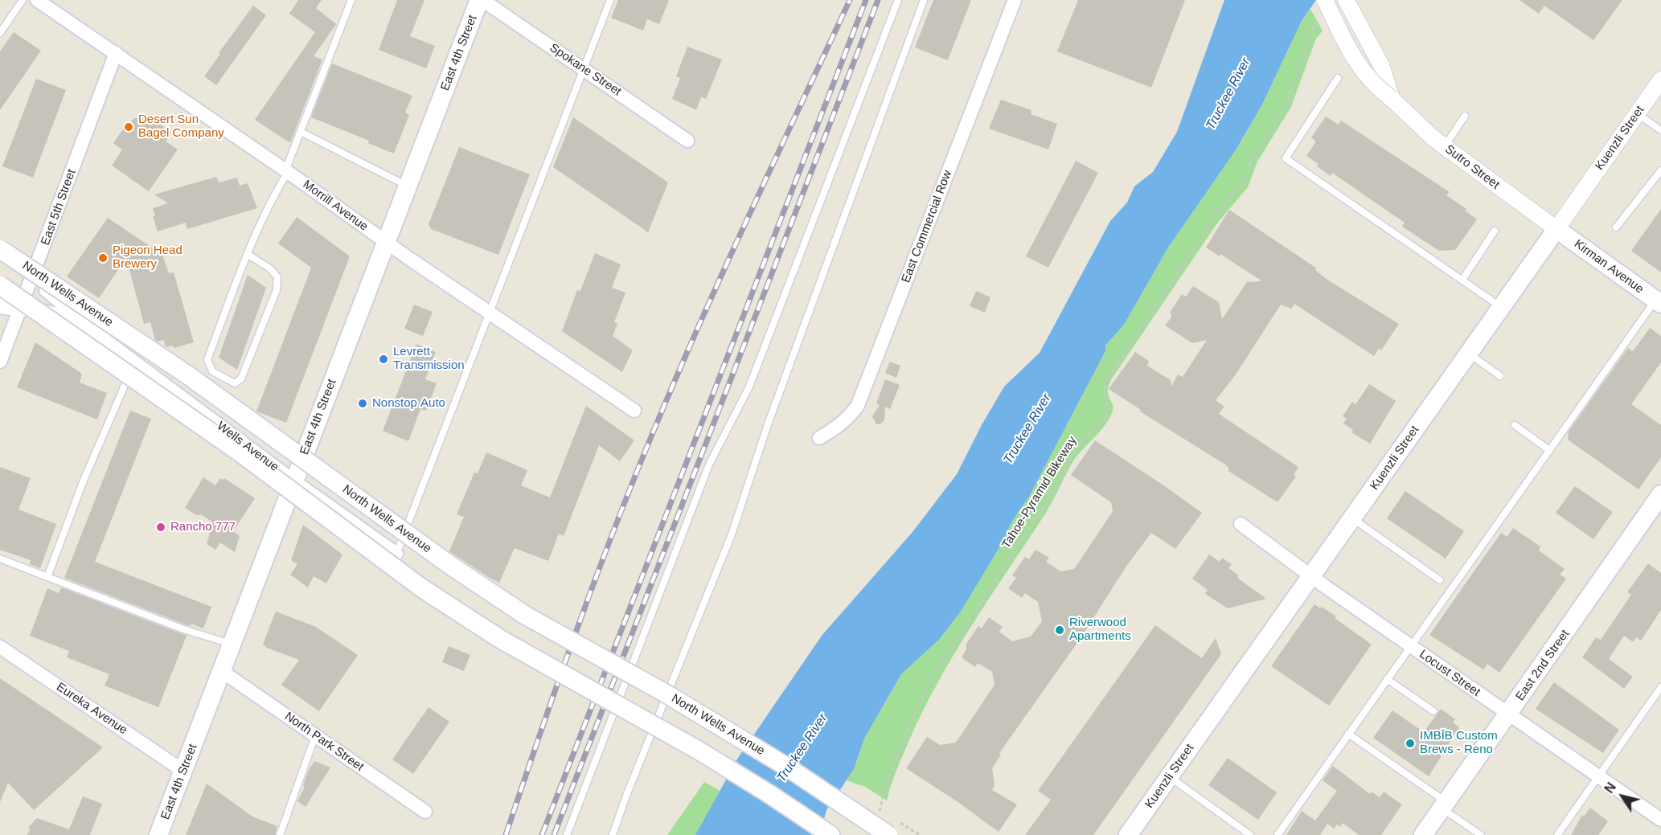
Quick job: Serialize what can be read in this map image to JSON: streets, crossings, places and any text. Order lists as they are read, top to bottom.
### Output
{
  "streets": {
    "main road": [
      "East 4th Street",
      "Kuenzli Street",
      "Kirman Avenue",
      "North Wells Avenue",
      "East 2nd Street"
    ],
    "street": [
      "Spokane Street",
      "Sutro Street",
      "Morrill Avenue",
      "East 5th Street",
      "East Commercial Row",
      "Wells Avenue",
      "Locust Street",
      "Eureka Avenue",
      "North Park Street"
    ],
    "path": ["Tahoe-Pyramid Bikeway"]
  },
  "crossings": [
    ["East 4th Street", "Spokane Street"],
    ["East 4th Street", "Morrill Avenue"],
    ["East 4th Street", "Wells Avenue"],
    ["East 4th Street", "Eureka Avenue"],
    ["East 4th Street", "North Park Street"],
    ["Kuenzli Street", "Sutro Street"],
    ["Kuenzli Street", "Kirman Avenue"],
    ["Kuenzli Street", "Locust Street"],
    ["Sutro Street", "Kirman Avenue"],
    ["Sutro Street", "Tahoe-Pyramid Bikeway"],
    ["Morrill Avenue", "East 5th Street"],
    ["East 5th Street", "Wells Avenue"],
    ["East 2nd Street", "Locust Street"]
  ],
  "water": ["Truckee River"],
  "places": [
    "Desert Sun Bagel Company",
    "Pigeon Head Brewery",
    "Levrett Transmission",
    "Nonstop Auto",
    "Rancho 777",
    "Riverwood Apartments",
    "IMBĪB Custom Brews - Reno"
  ],
  "north": "top left"
}
